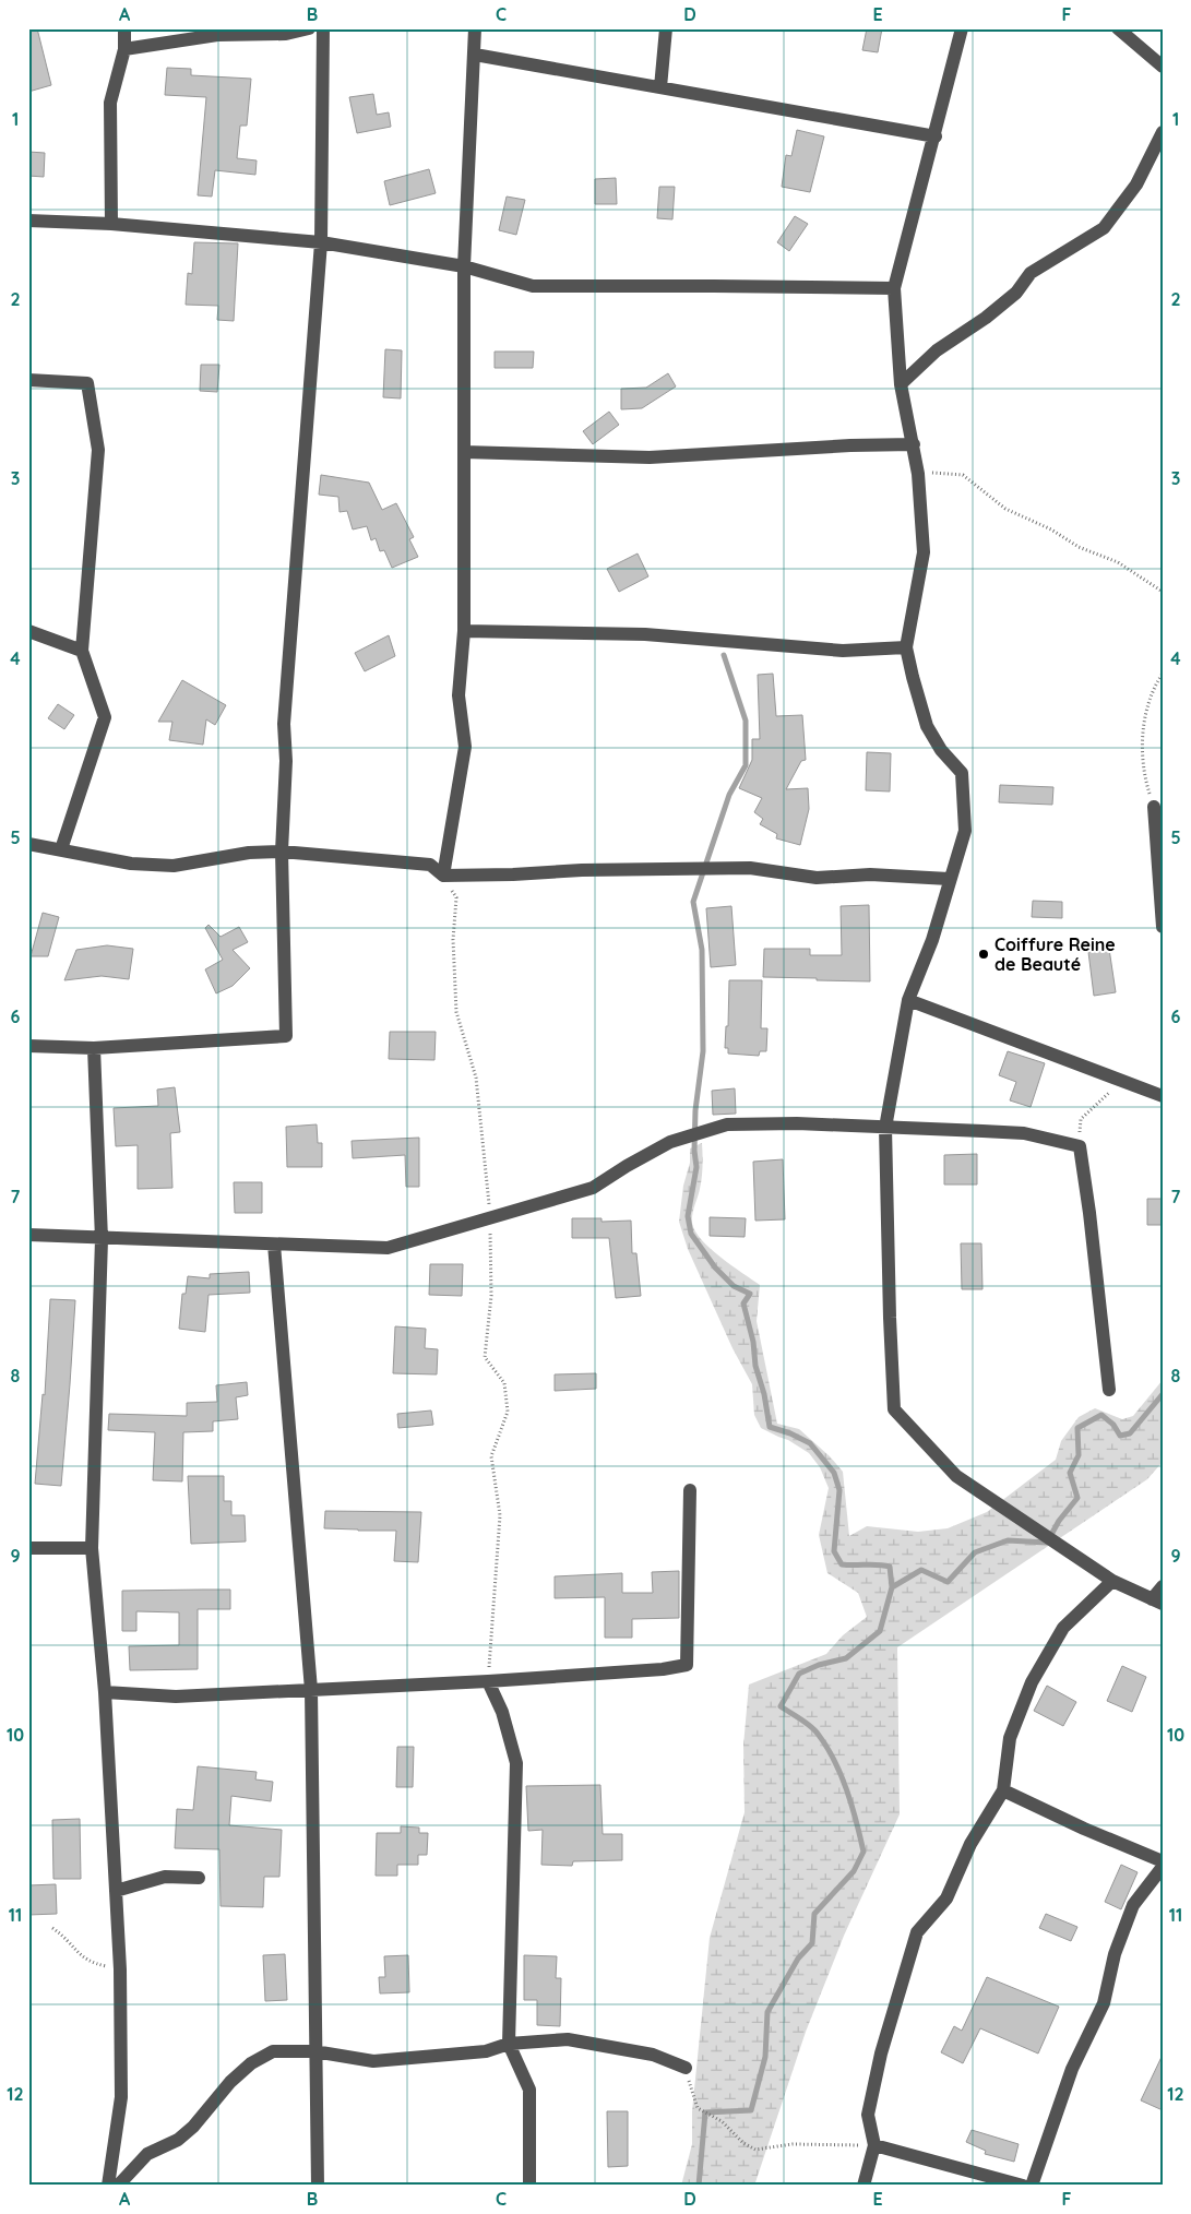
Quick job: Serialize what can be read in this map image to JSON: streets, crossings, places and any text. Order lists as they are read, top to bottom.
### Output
{
  "places": ["Coiffure Reine de Beauté"],
  "grid": {
    "columns": [
      "A",
      "B",
      "C",
      "D",
      "E",
      "F"
    ],
    "rows": [
      "1",
      "2",
      "3",
      "4",
      "5",
      "6",
      "7",
      "8",
      "9",
      "10",
      "11",
      "12"
    ]
  }
}
